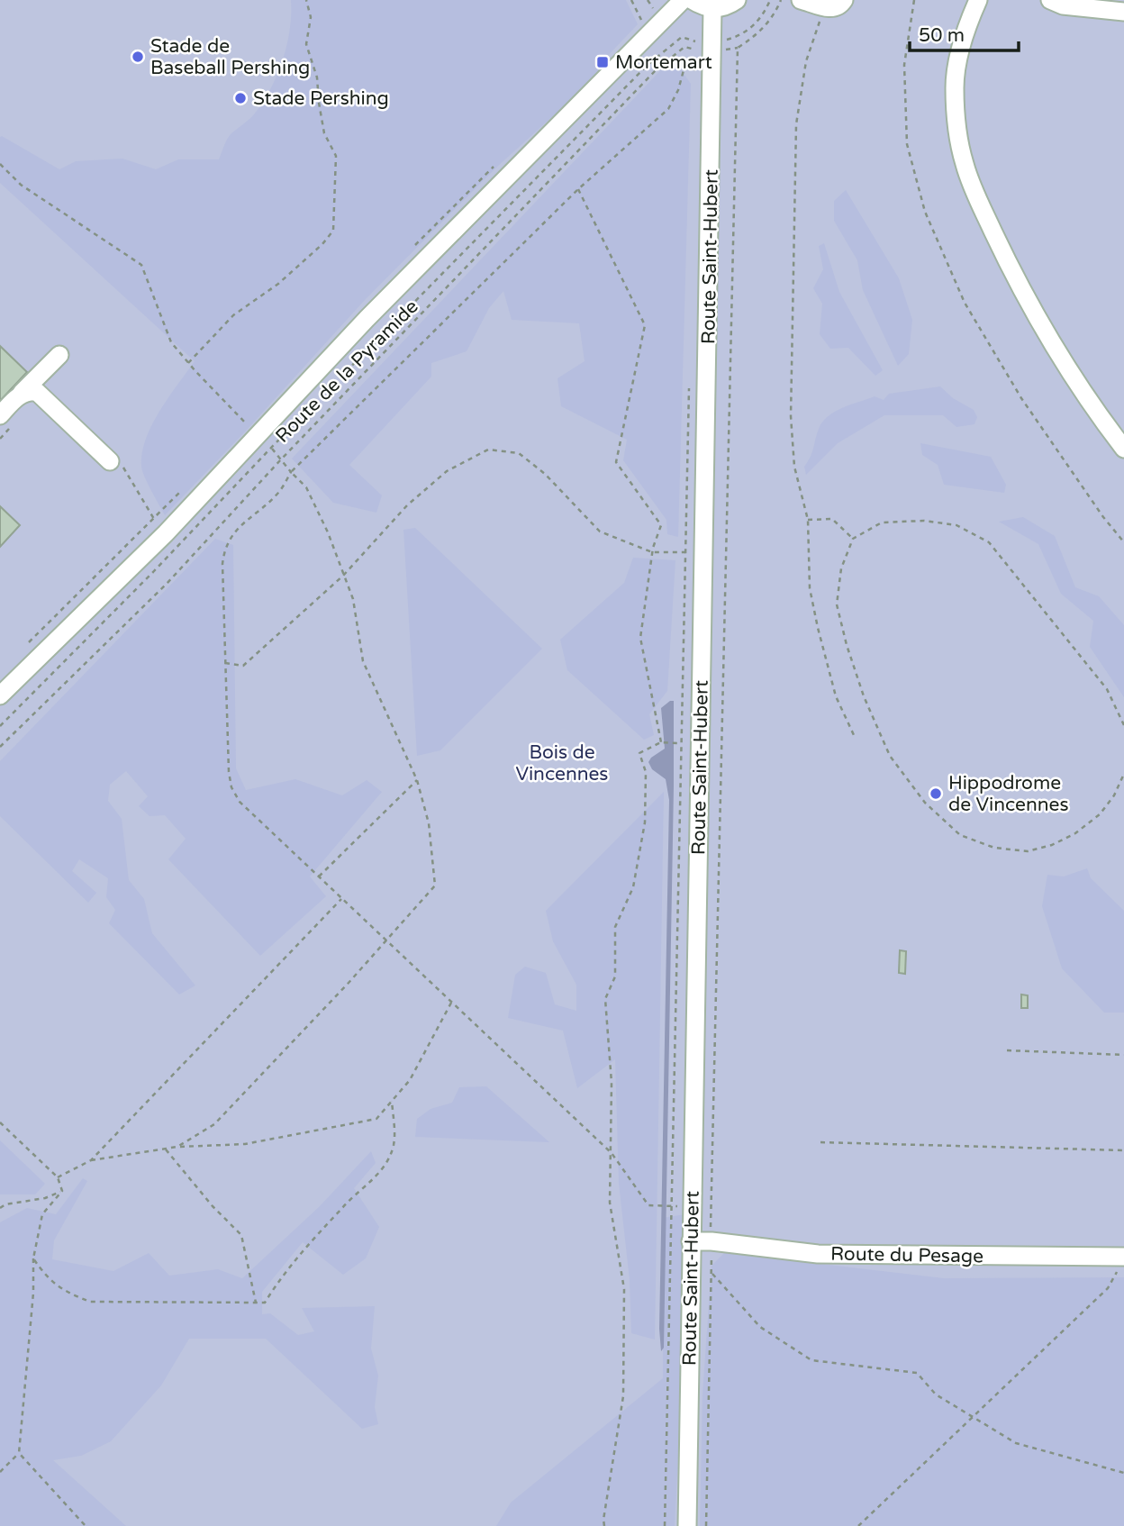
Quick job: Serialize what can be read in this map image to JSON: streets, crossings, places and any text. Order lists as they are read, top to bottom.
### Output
{
  "streets": {
    "street": ["Route Saint-Hubert", "Route de la Pyramide", "Route du Pesage"]
  },
  "crossings": [
    ["Route Saint-Hubert", "Route du Pesage"]
  ],
  "parks": ["Bois de Vincennes"],
  "places": {
    "other": ["Stade de Baseball Pershing", "Stade Pershing", "Hippodrome de Vincennes"],
    "transit": ["Mortemart"]
  },
  "scale_bar": "50 m"
}
